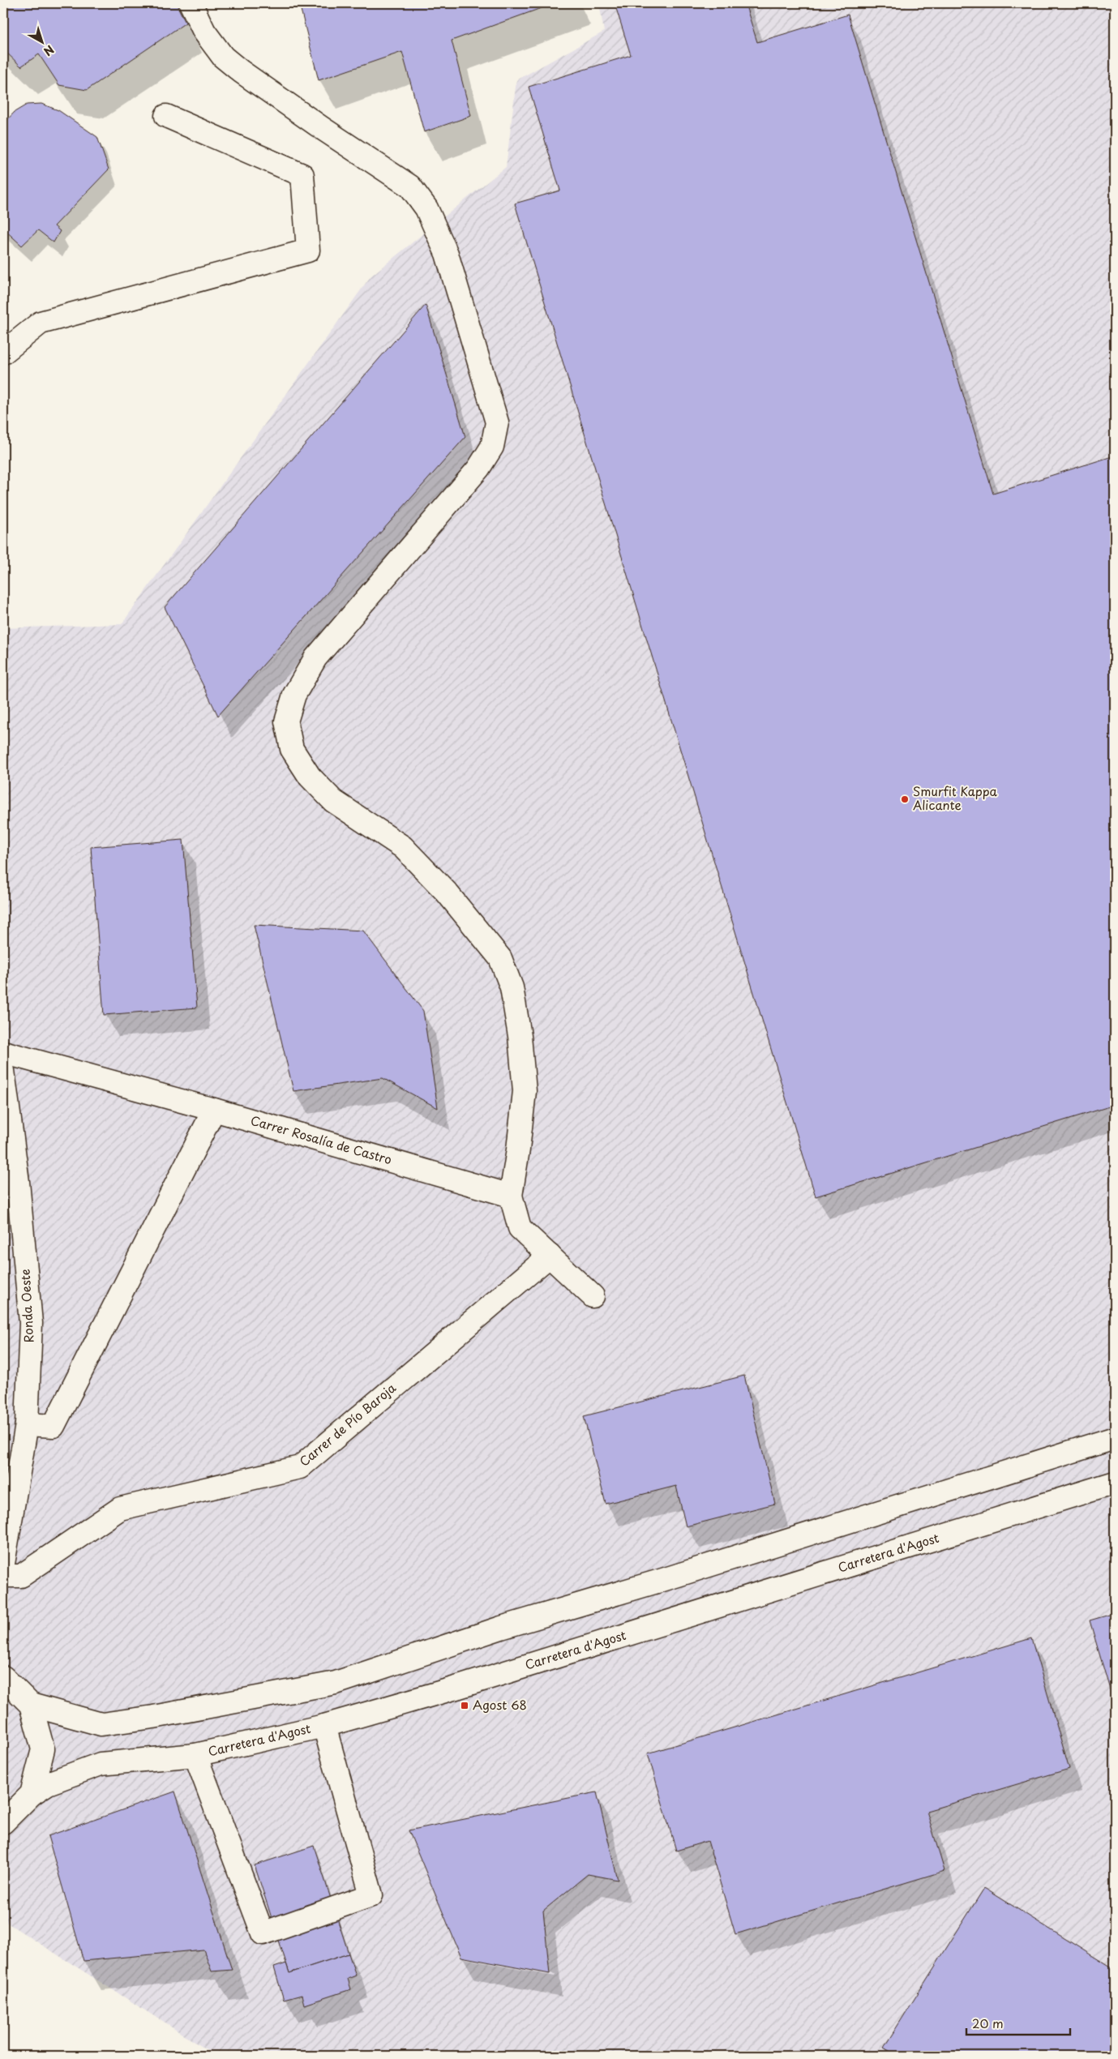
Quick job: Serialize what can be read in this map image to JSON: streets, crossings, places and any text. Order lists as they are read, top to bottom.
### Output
{
  "streets": {
    "main road": [
      "Carrer Rosalía de Castro",
      "Ronda Oeste",
      "Carrer de Pío Baroja",
      "Carretera d'Agost"
    ]
  },
  "places": {
    "other": ["Smurfit Kappa Alicante"],
    "transit": ["Agost 68"]
  },
  "scale_bar": "20 m",
  "north": "bottom right"
}
